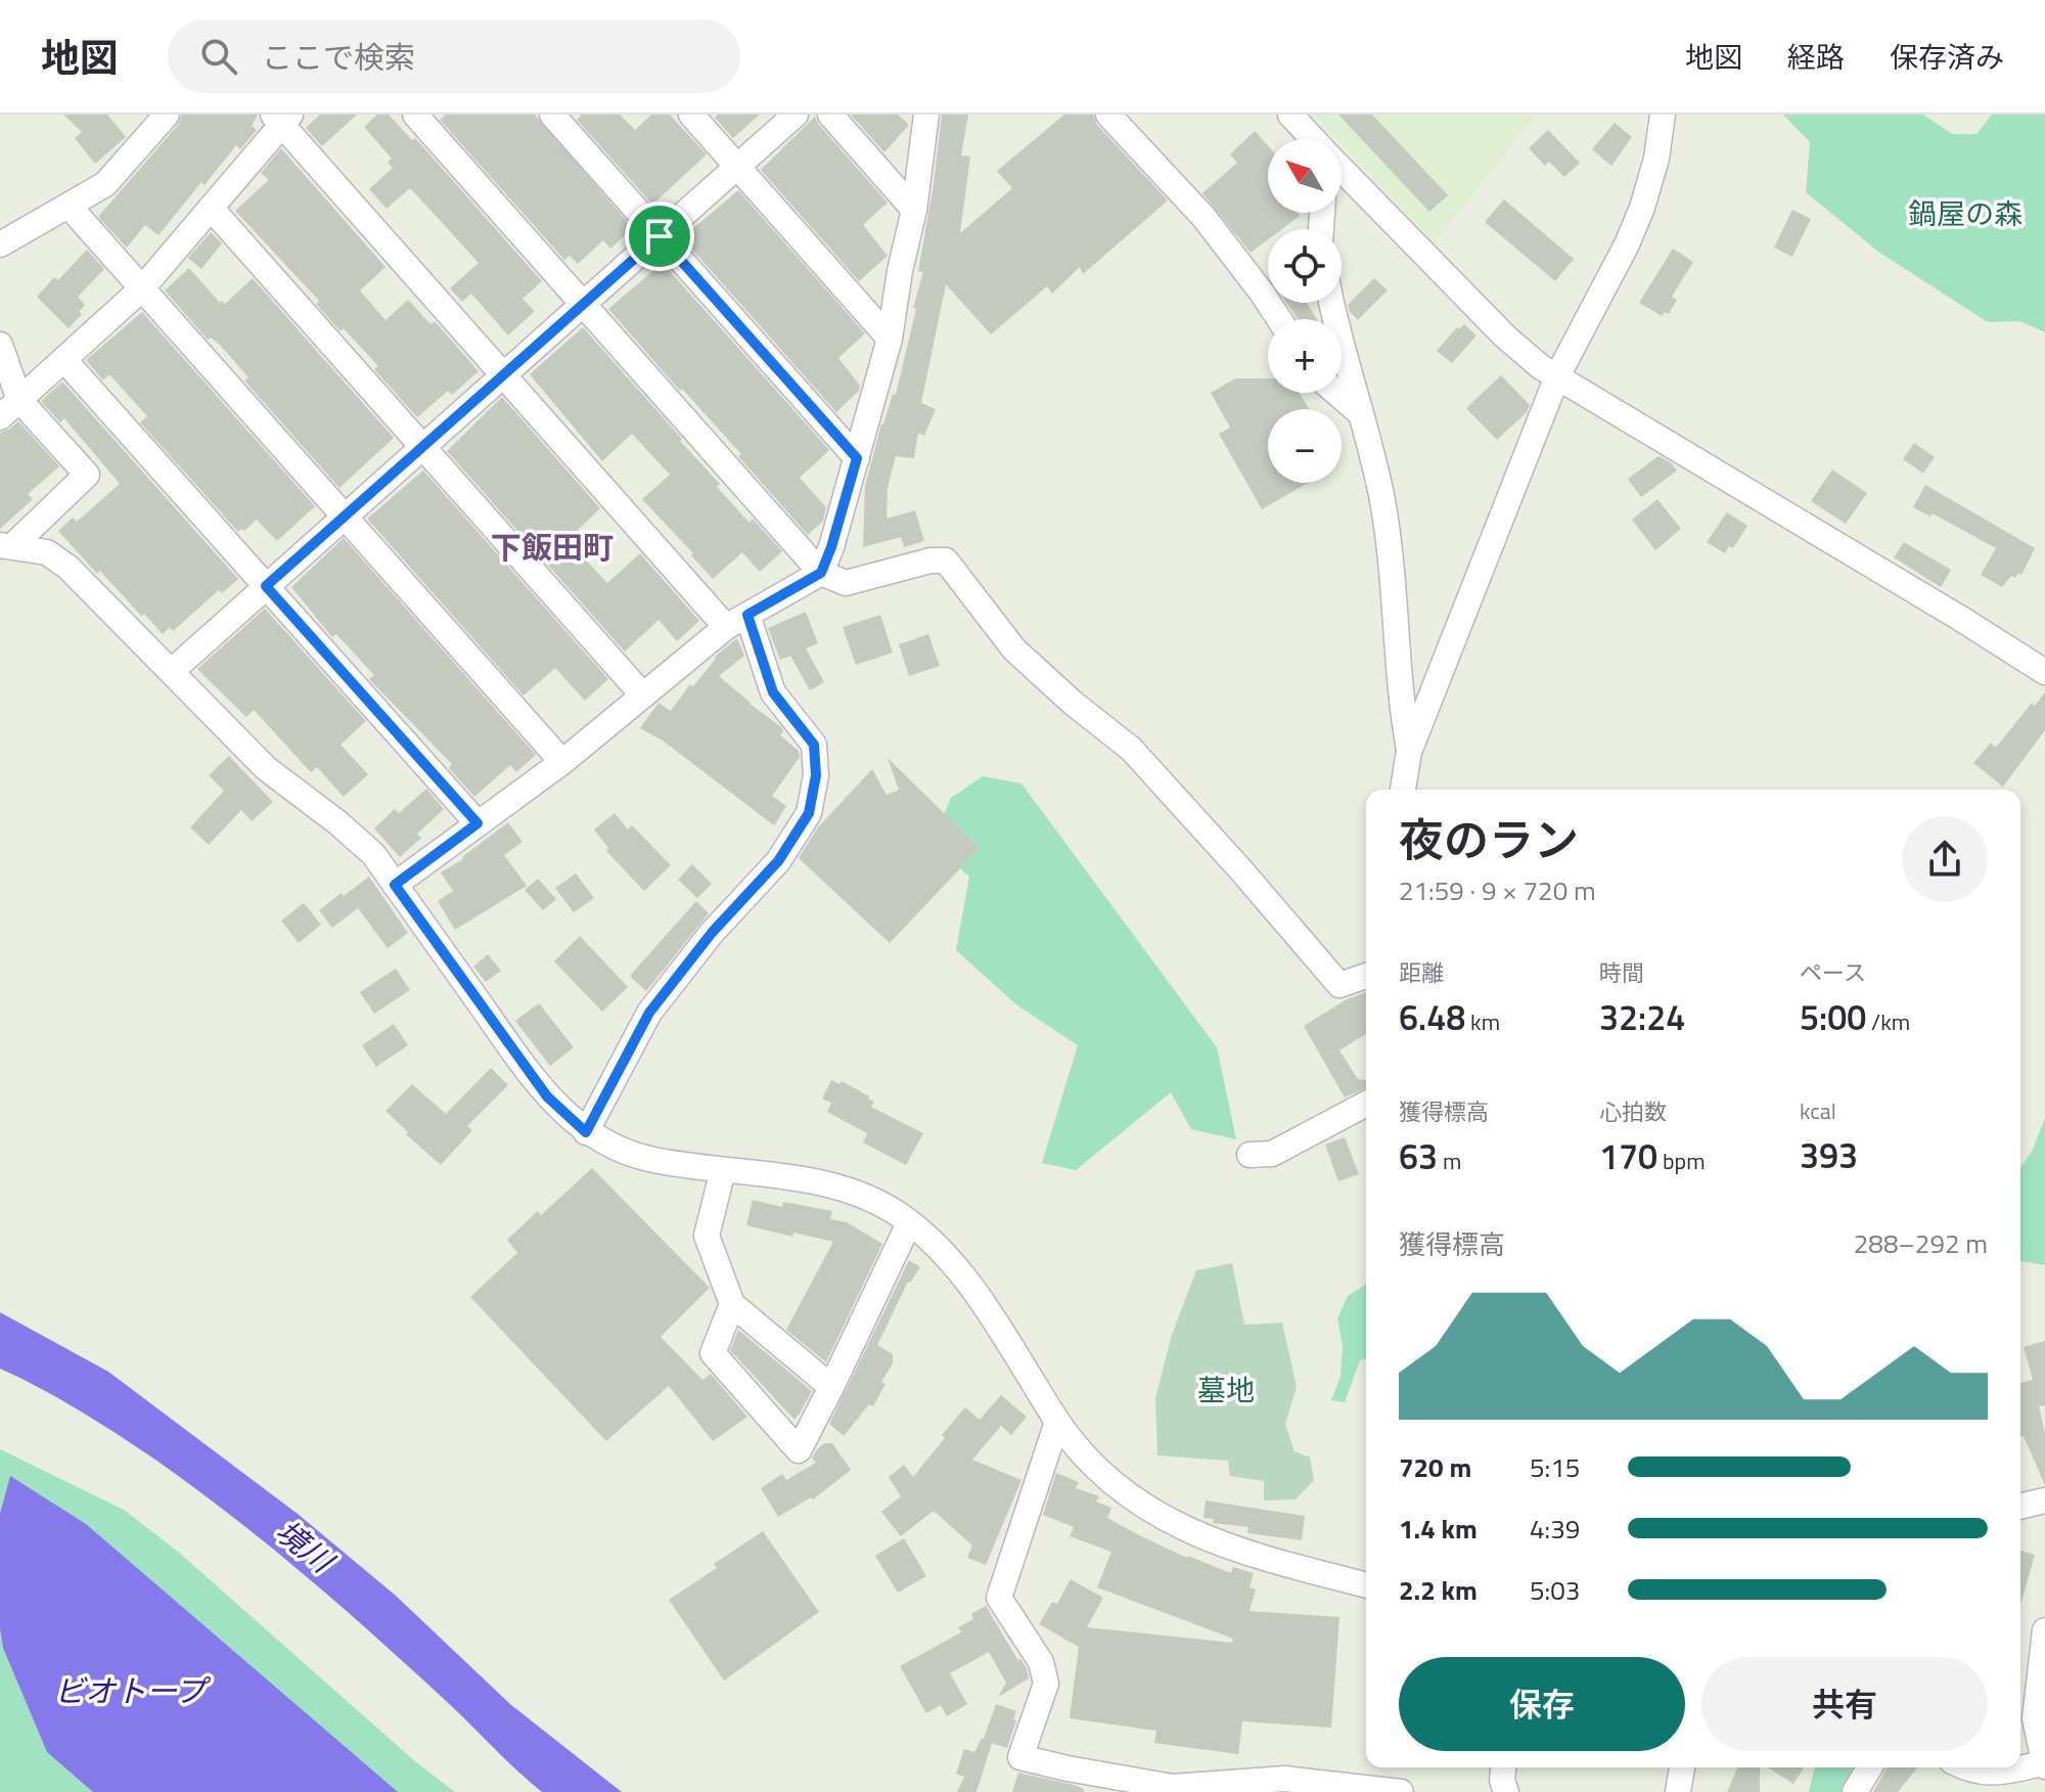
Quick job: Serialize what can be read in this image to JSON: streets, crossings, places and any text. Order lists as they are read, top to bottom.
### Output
{
  "districts": ["下飯田町"],
  "water": ["境川", "ビオトープ"],
  "parks": ["鍋屋の森", "墓地"],
  "north": "top left",
  "page": {
    "header": "地図",
    "search": "ここで検索",
    "nav": ["地図", "経路", "保存済み"],
    "map_buttons": ["+", "−"],
    "heading": ["夜のラン", "21:59 · 9 × 720 m"],
    "stats": [
      ["距離", "6.48 km"],
      ["時間", "32:24"],
      ["ペース", "5:00 /km"],
      ["獲得標高", "63 m"],
      ["心拍数", "170 bpm"],
      ["kcal", "393"]
    ],
    "chart": ["獲得標高", "288–292 m"],
    "list": [
      {
        "name": "720 m",
        "note": "5:15"
      },
      {
        "name": "1.4 km",
        "note": "4:39"
      },
      {
        "name": "2.2 km",
        "note": "5:03"
      }
    ],
    "buttons": ["保存", "共有"]
  }
}
